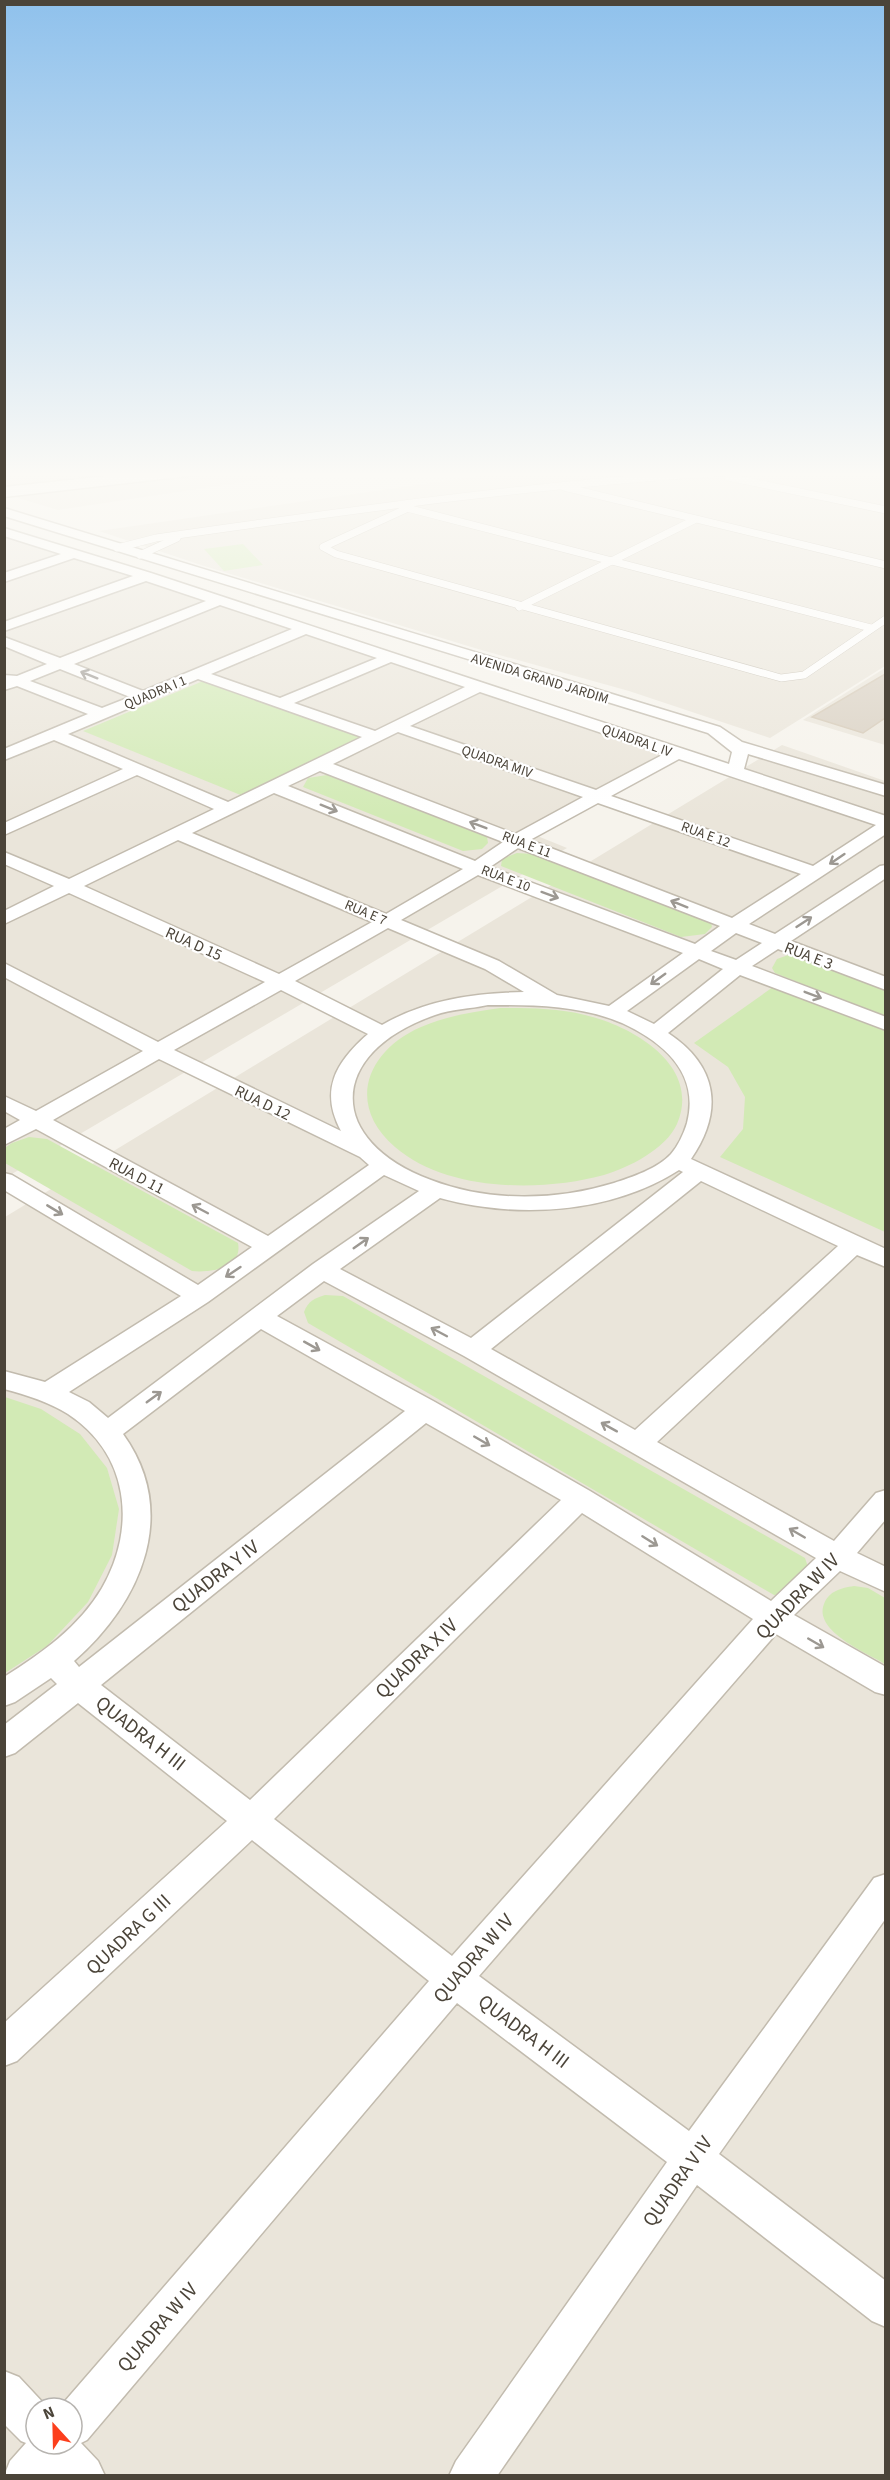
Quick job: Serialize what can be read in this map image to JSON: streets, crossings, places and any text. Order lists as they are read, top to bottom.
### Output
{
  "streets": {
    "street": [
      "AVENIDA GRAND JARDIM",
      "QUADRA I 1",
      "QUADRA L IV",
      "QUADRA MIV",
      "RUA E 12",
      "RUA E 11",
      "RUA E 10",
      "RUA E 7",
      "RUA D 15",
      "RUA E 3",
      "RUA D 12",
      "RUA D 11",
      "QUADRA Y IV",
      "QUADRA W IV",
      "QUADRA X IV",
      "QUADRA H III",
      "QUADRA G III",
      "QUADRA V IV"
    ]
  },
  "crossings": [
    ["QUADRA I 1", "QUADRA L IV"],
    ["QUADRA MIV", "RUA E 12"],
    ["RUA E 11", "RUA E 3"],
    ["QUADRA Y IV", "QUADRA H III"],
    ["QUADRA W IV", "QUADRA H III"],
    ["QUADRA X IV", "QUADRA H III"],
    ["QUADRA X IV", "QUADRA G III"],
    ["QUADRA H III", "QUADRA G III"],
    ["QUADRA H III", "QUADRA V IV"]
  ],
  "north": "top"
}
